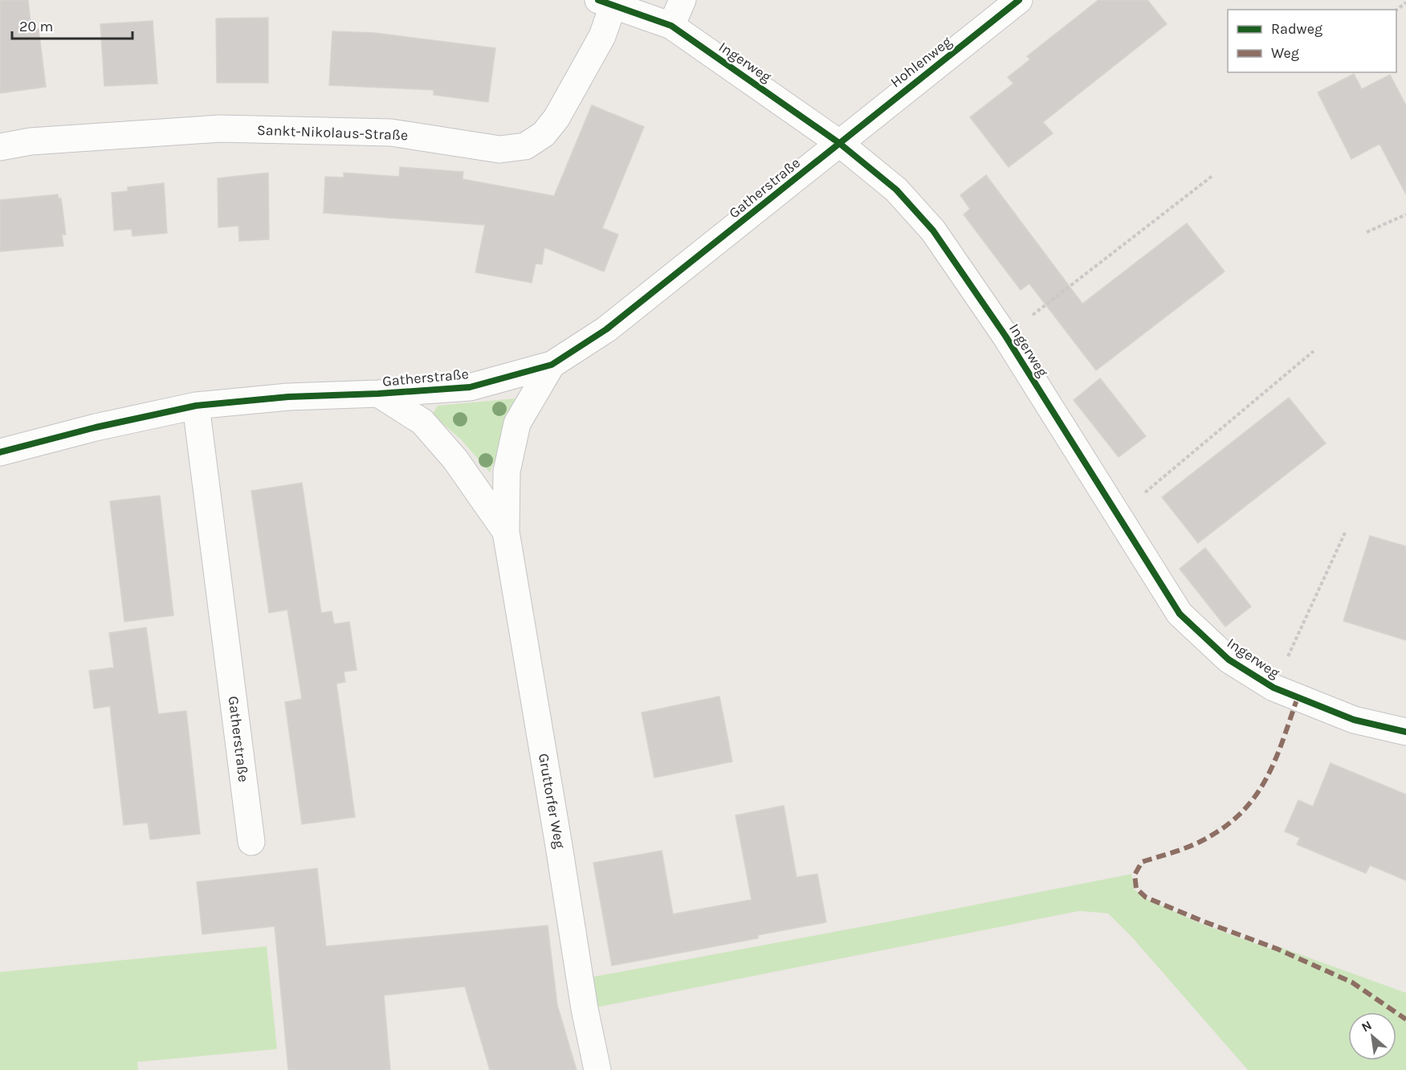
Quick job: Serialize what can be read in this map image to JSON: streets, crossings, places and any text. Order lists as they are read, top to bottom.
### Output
{
  "streets": {
    "street": [
      "Ingerweg",
      "Hohlenweg",
      "Sankt-Nikolaus-Straße",
      "Gatherstraße",
      "Gruttorfer Weg"
    ]
  },
  "crossings": [
    ["Ingerweg", "Hohlenweg"],
    ["Ingerweg", "Sankt-Nikolaus-Straße"],
    ["Ingerweg", "Gatherstraße"],
    ["Hohlenweg", "Gatherstraße"],
    ["Gatherstraße", "Gruttorfer Weg"]
  ],
  "legend": ["Radweg", "Weg"],
  "scale_bar": "20 m",
  "north": "top left"
}
